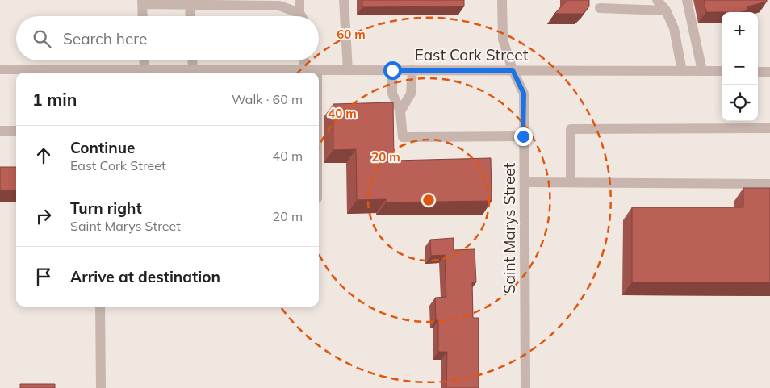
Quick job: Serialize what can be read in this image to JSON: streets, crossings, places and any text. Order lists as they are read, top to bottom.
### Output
{
  "streets": {
    "street": ["East Cork Street", "Saint Marys Street"]
  },
  "crossings": [
    ["East Cork Street", "Saint Marys Street"]
  ],
  "page": {
    "map_buttons": ["+", "−"],
    "search": "Search here",
    "heading": ["1 min", "Walk · 60 m"],
    "list": [
      ["Continue", "East Cork Street", "40 m"],
      ["Turn right", "Saint Marys Street", "20 m"],
      "Arrive at destination"
    ]
  },
  "rings": ["60 m", "40 m", "20 m"]
}
